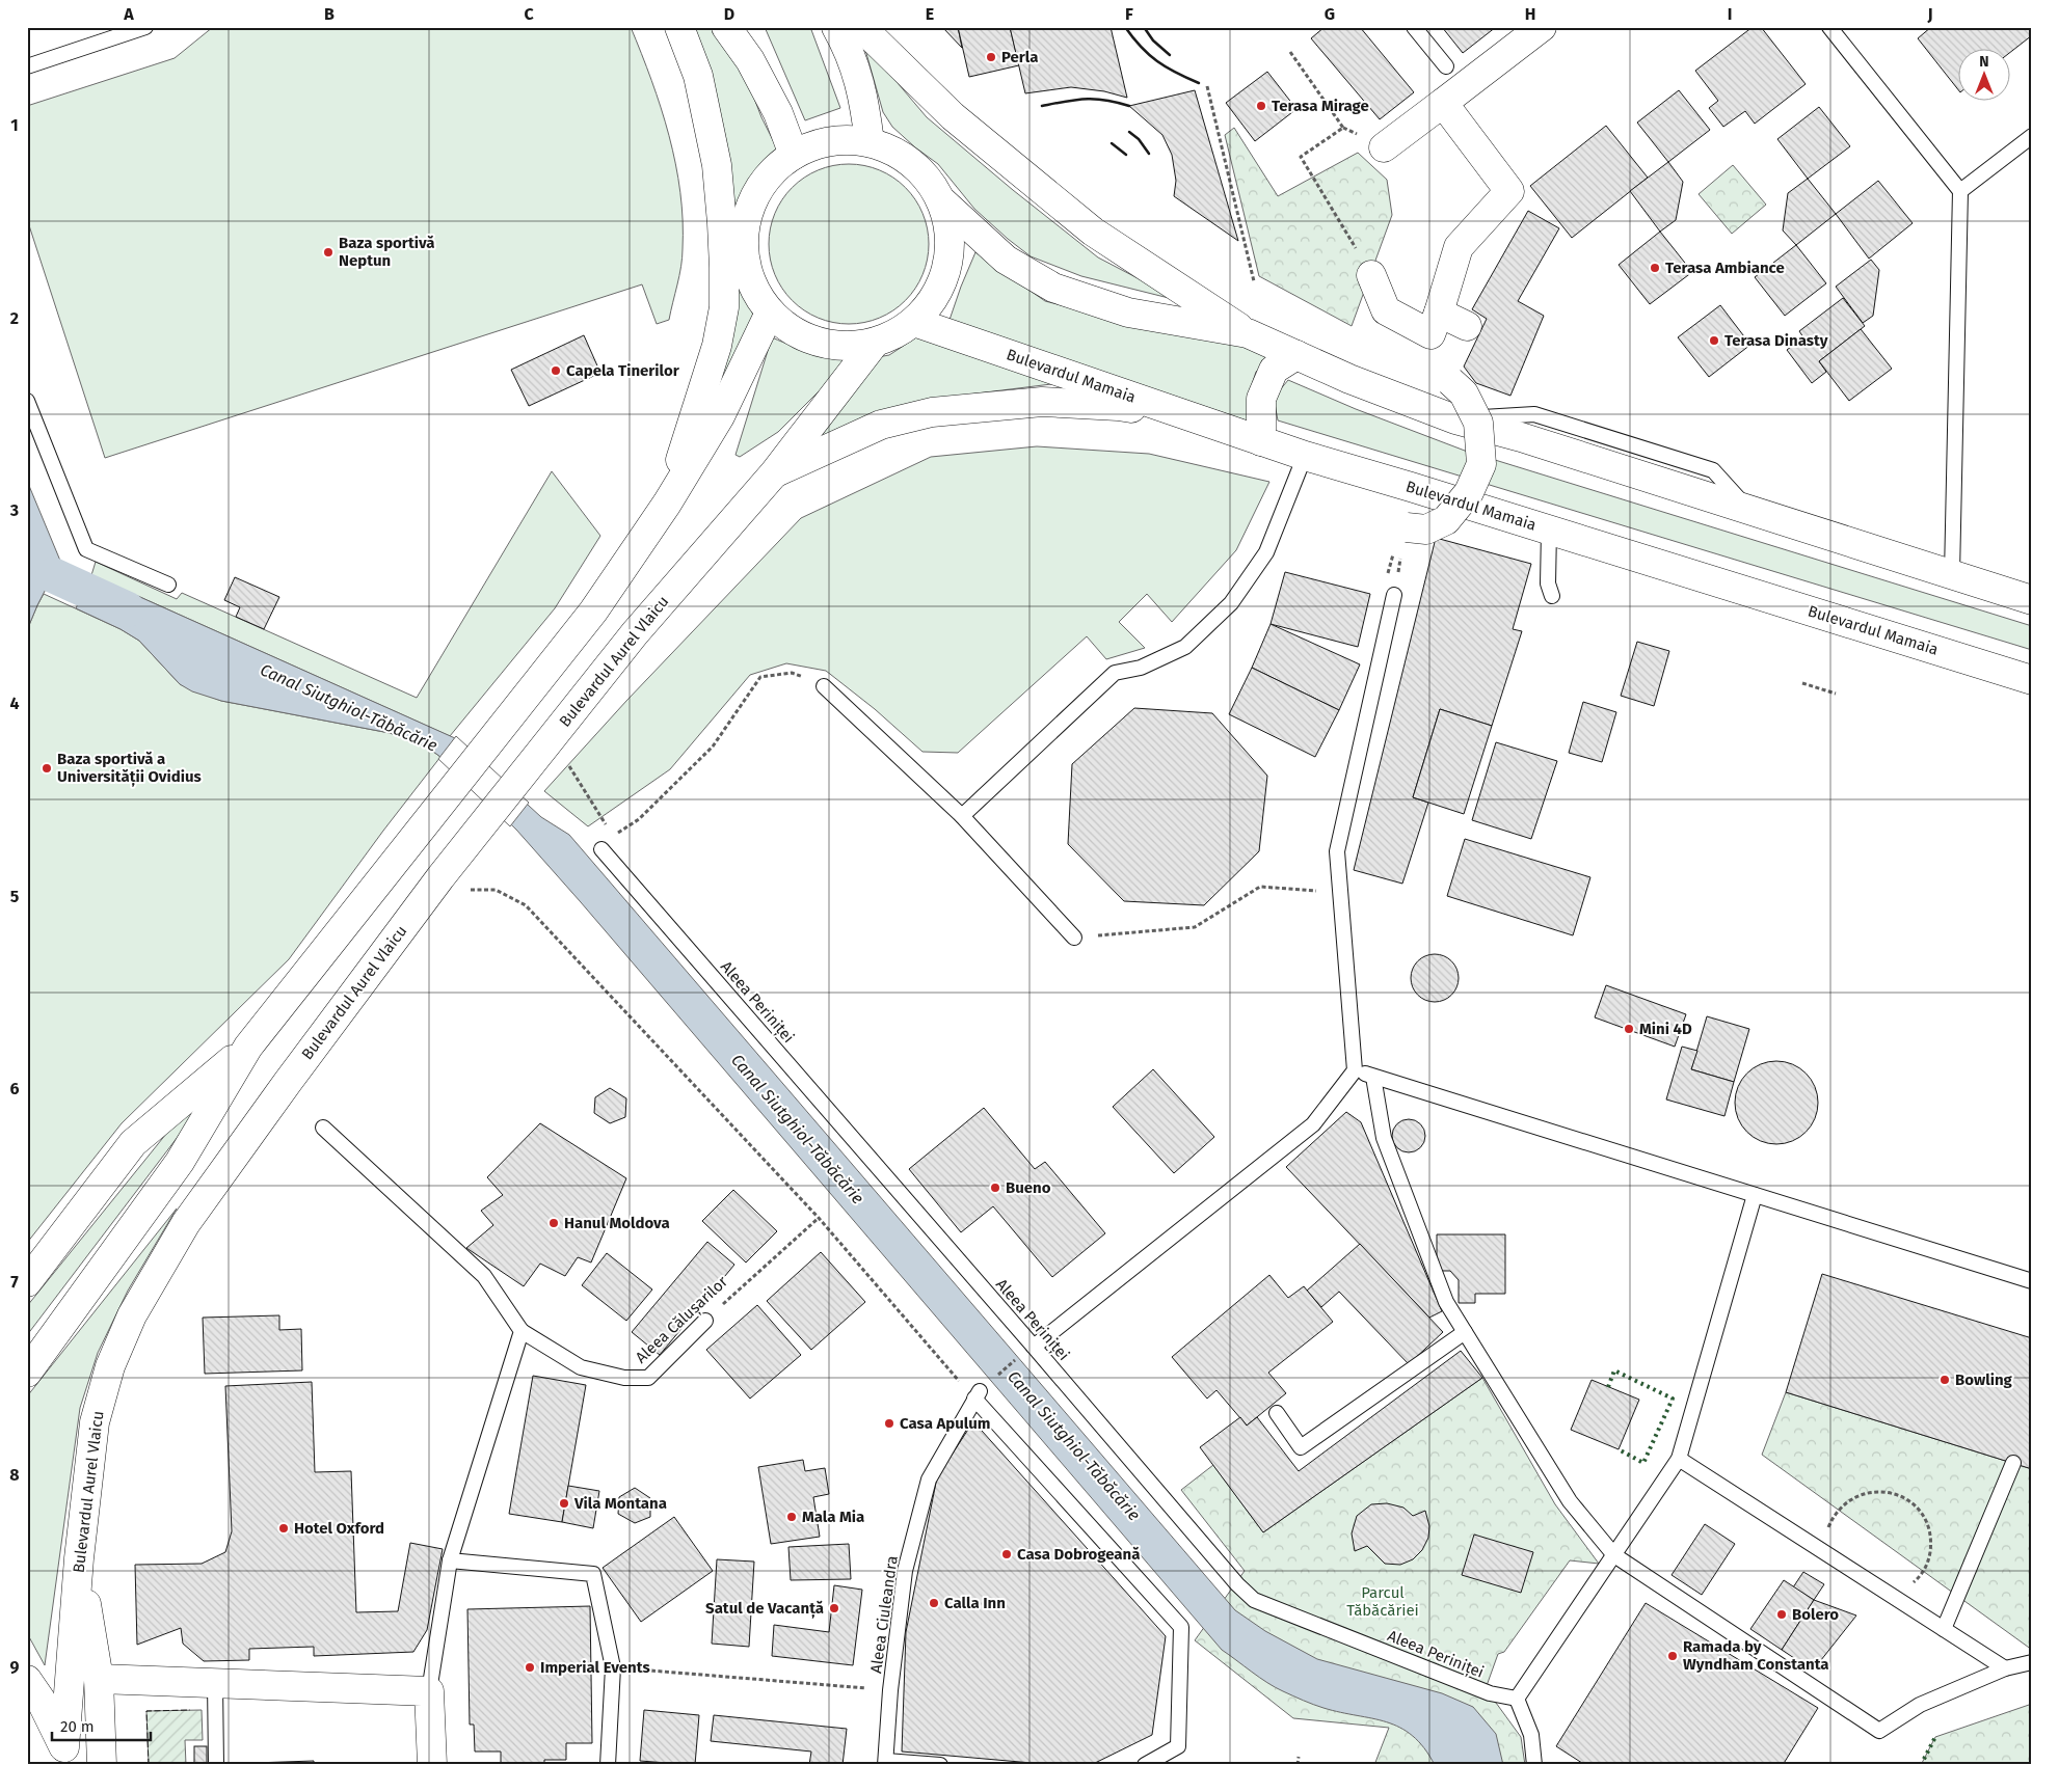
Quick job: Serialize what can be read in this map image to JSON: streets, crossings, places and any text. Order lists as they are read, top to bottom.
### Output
{
  "streets": {
    "main road": ["Bulevardul Mamaia", "Bulevardul Aurel Vlaicu"],
    "lane": ["Aleea Periniței", "Aleea Călușarilor", "Aleea Ciuleandra"]
  },
  "water": ["Canal Siutghiol-Tăbăcărie"],
  "parks": ["Parcul Tăbăcăriei"],
  "places": [
    "Perla",
    "Terasa Mirage",
    "Baza sportivă Neptun",
    "Terasa Ambiance",
    "Terasa Dinasty",
    "Capela Tinerilor",
    "Baza sportivă a Universității Ovidius",
    "Mini 4D",
    "Bueno",
    "Hanul Moldova",
    "Bowling",
    "Casa Apulum",
    "Vila Montana",
    "Mala Mia",
    "Hotel Oxford",
    "Casa Dobrogeană",
    "Calla Inn",
    "Satul de Vacanță",
    "Bolero",
    "Ramada by Wyndham Constanta",
    "Imperial Events"
  ],
  "scale_bar": "20 m",
  "north": "top",
  "grid": {
    "columns": [
      "A",
      "B",
      "C",
      "D",
      "E",
      "F",
      "G",
      "H",
      "I",
      "J"
    ],
    "rows": [
      "1",
      "2",
      "3",
      "4",
      "5",
      "6",
      "7",
      "8",
      "9"
    ]
  }
}
